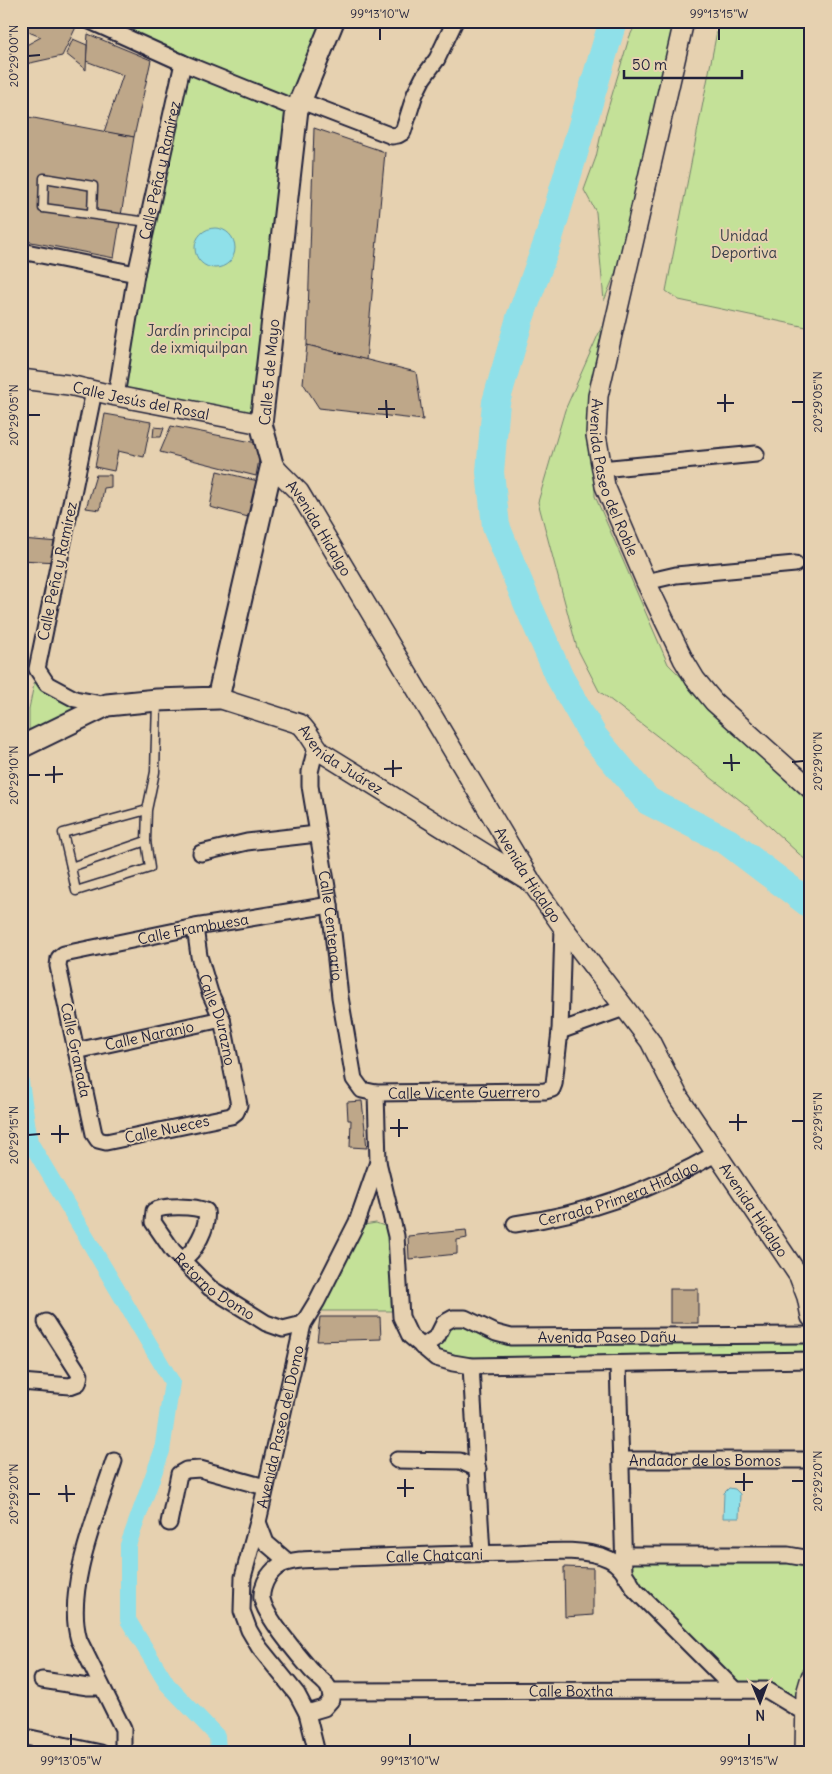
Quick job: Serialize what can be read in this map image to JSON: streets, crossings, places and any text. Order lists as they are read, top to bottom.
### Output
{
  "streets": {
    "main road": ["Calle 5 de Mayo", "Avenida Juárez"],
    "street": [
      "Calle Peña y Ramírez",
      "Calle Jesús del Rosal",
      "Avenida Paseo del Roble",
      "Avenida Hidalgo",
      "Calle Centenario",
      "Calle Frambuesa",
      "Calle Durazno",
      "Calle Naranjo",
      "Calle Granada",
      "Calle Vicente Guerrero",
      "Calle Nueces",
      "Cerrada Primera Hidalgo",
      "Retorno Domo",
      "Avenida Paseo Dañu",
      "Avenida Paseo del Domo",
      "Andador de los Bomos",
      "Calle Chatcani",
      "Calle Boxtha"
    ]
  },
  "crossings": [
    ["Calle Peña y Ramírez", "Calle Jesús del Rosal"],
    ["Calle Peña y Ramírez", "Avenida Juárez"],
    ["Calle 5 de Mayo", "Calle Jesús del Rosal"],
    ["Calle 5 de Mayo", "Avenida Hidalgo"],
    ["Calle 5 de Mayo", "Avenida Juárez"],
    ["Avenida Hidalgo", "Avenida Juárez"],
    ["Avenida Hidalgo", "Cerrada Primera Hidalgo"],
    ["Avenida Juárez", "Calle Centenario"],
    ["Calle Centenario", "Calle Frambuesa"],
    ["Calle Centenario", "Calle Vicente Guerrero"],
    ["Calle Centenario", "Avenida Paseo del Domo"],
    ["Calle Frambuesa", "Calle Durazno"],
    ["Calle Frambuesa", "Calle Granada"],
    ["Calle Durazno", "Calle Naranjo"],
    ["Calle Durazno", "Calle Nueces"],
    ["Calle Naranjo", "Calle Granada"],
    ["Calle Granada", "Calle Nueces"],
    ["Calle Vicente Guerrero", "Avenida Paseo del Domo"],
    ["Retorno Domo", "Avenida Paseo del Domo"],
    ["Avenida Paseo Dañu", "Avenida Paseo del Domo"],
    ["Andador de los Bomos", "Calle Chatcani"]
  ],
  "parks": ["Unidad Deportiva", "Jardín principal de ixmiquilpan"],
  "scale_bar": "50 m",
  "north": "bottom",
  "coordinates": [
    "99°13'10\"W",
    "99°13'15\"W",
    "20°29'00\"N",
    "20°29'05\"N",
    "20°29'10\"N",
    "20°29'15\"N",
    "20°29'20\"N",
    "99°13'05\"W"
  ]
}
